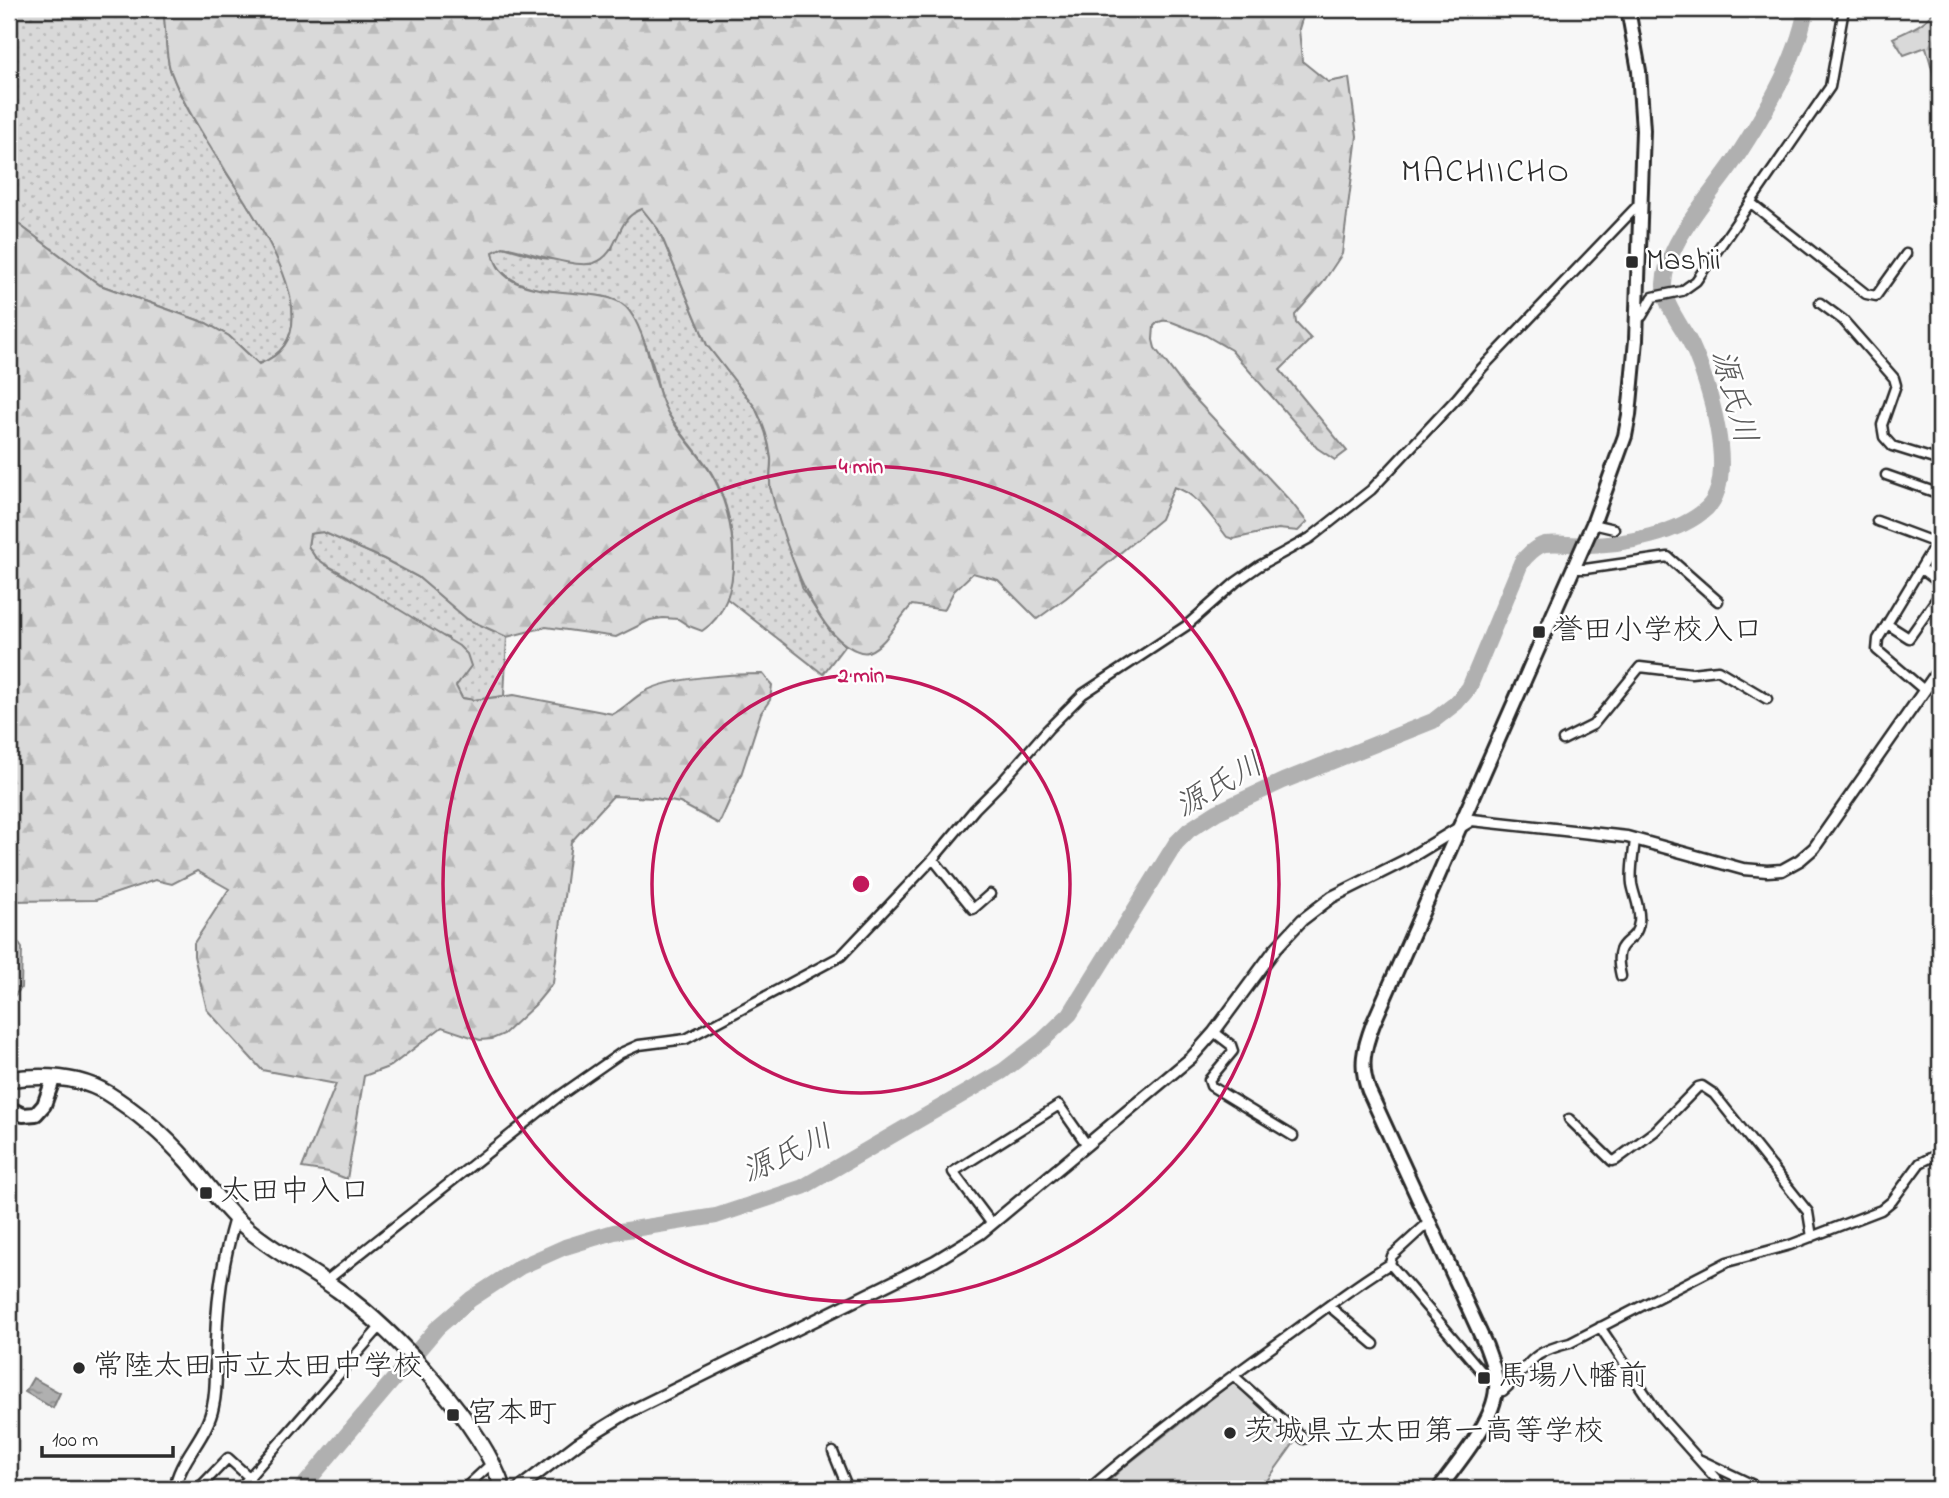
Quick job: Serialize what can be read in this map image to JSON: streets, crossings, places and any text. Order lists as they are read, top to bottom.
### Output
{
  "districts": ["MACHIICHO"],
  "water": ["源氏川"],
  "places": {
    "transit": [
      "Mashii",
      "誉田小学校入口",
      "太田中入口",
      "馬場八幡前",
      "宮本町"
    ],
    "other": ["常陸太田市立太田中学校", "茨城県立太田第一高等学校"]
  },
  "scale_bar": "100 m",
  "rings": ["4 min", "2 min"]
}
